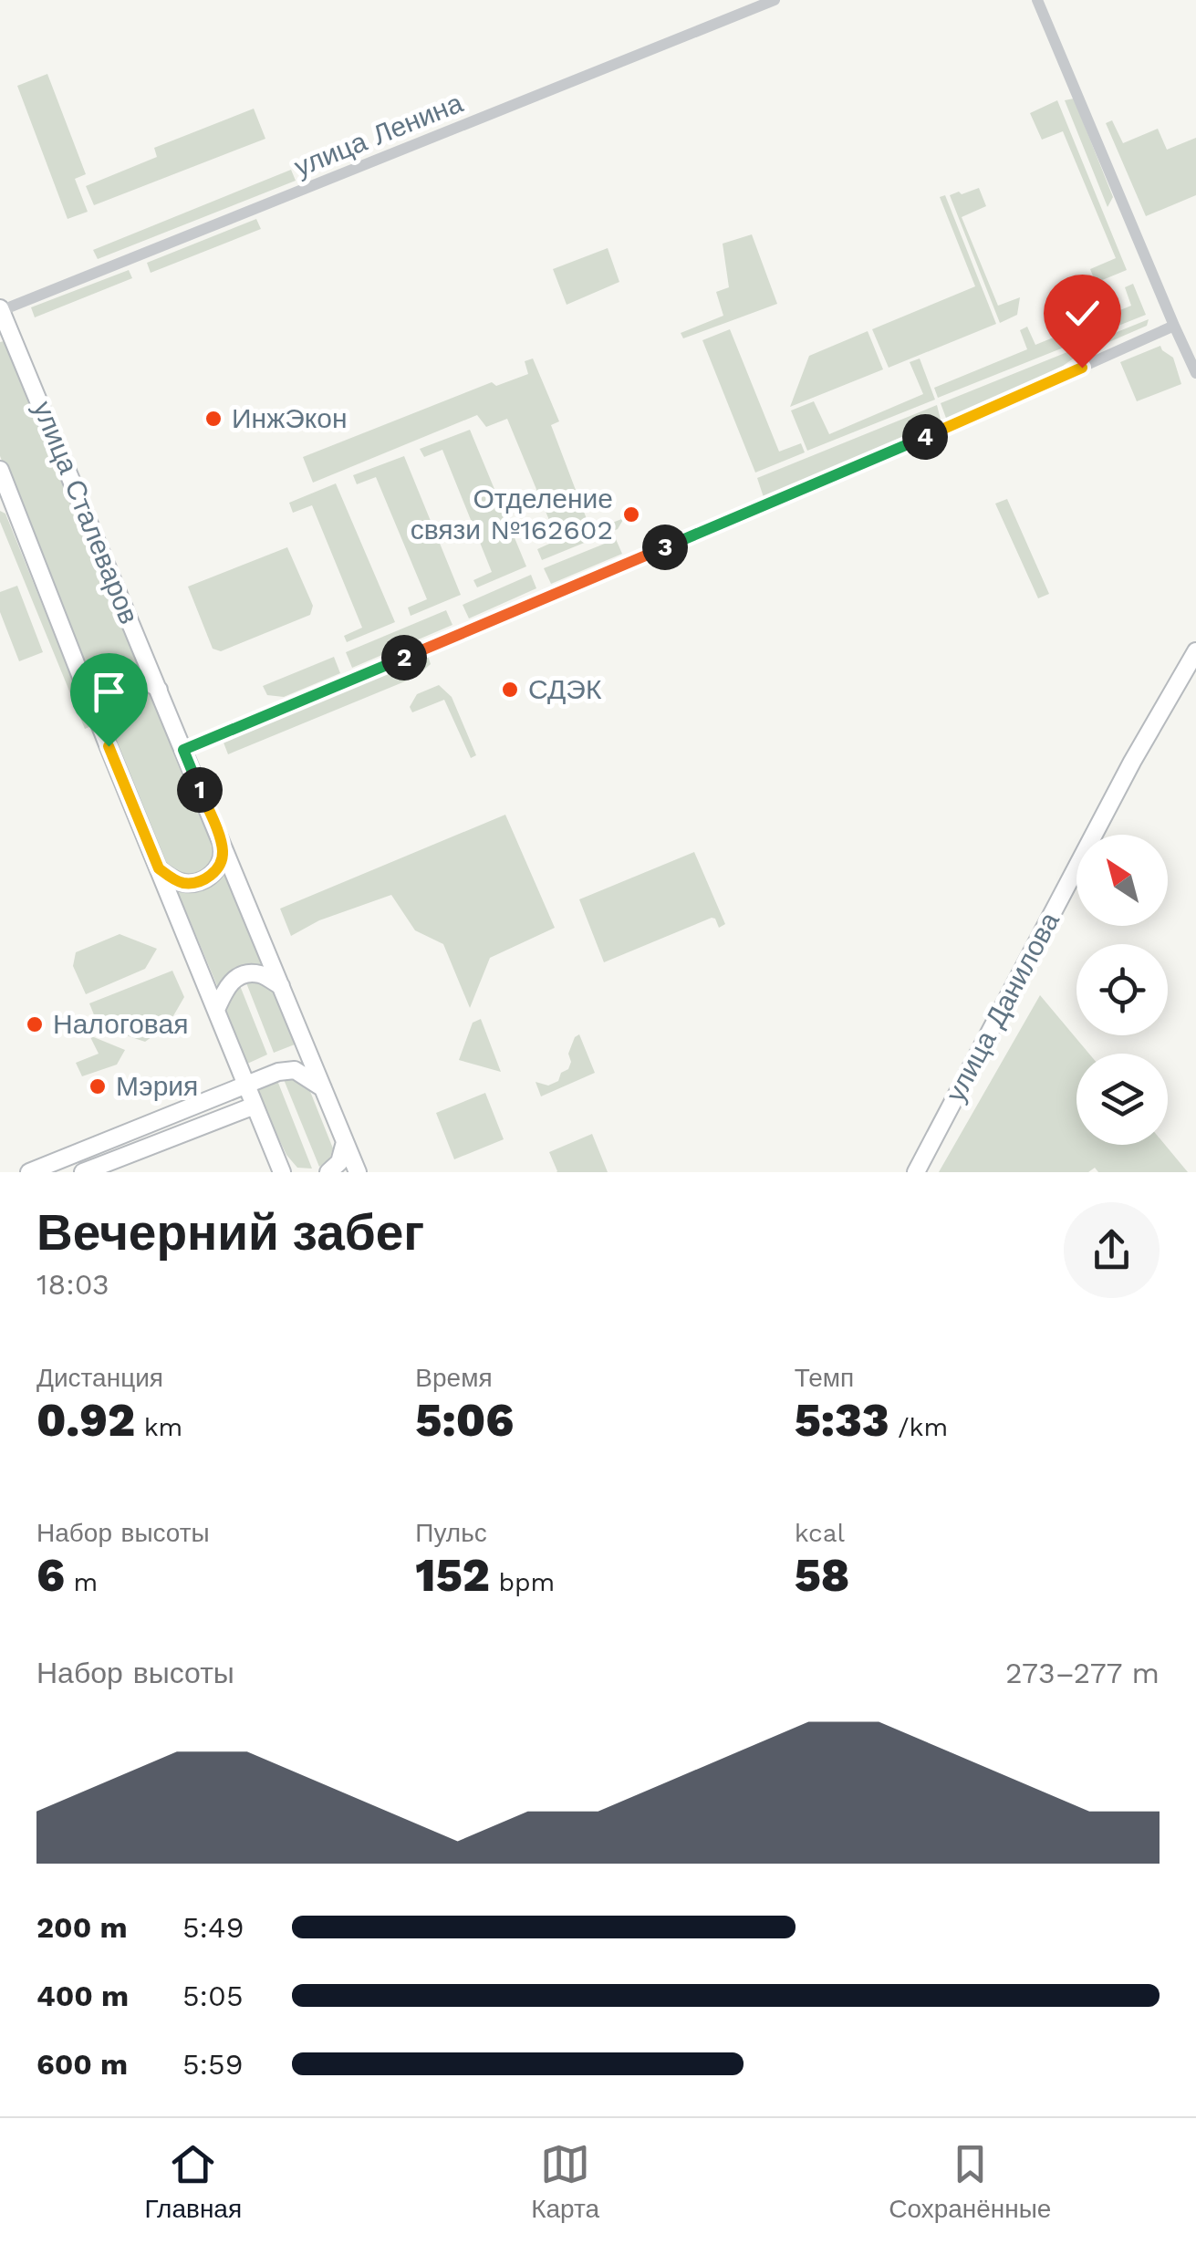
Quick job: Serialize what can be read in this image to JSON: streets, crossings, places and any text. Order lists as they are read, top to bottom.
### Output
{
  "streets": {
    "main road": ["улица Сталеваров", "улица Данилова"],
    "street": ["улица Ленина"]
  },
  "crossings": [
    ["улица Ленина", "улица Сталеваров"]
  ],
  "places": [
    "ИнжЭкон",
    "Отделение связи №162602",
    "СДЭК",
    "Налоговая",
    "Мэрия"
  ],
  "north": "top left",
  "page": {
    "pins": [
      "4",
      "3",
      "2",
      "1"
    ],
    "heading": ["Вечерний забег", "18:03"],
    "stats": [
      ["Дистанция", "0.92 km"],
      ["Время", "5:06"],
      ["Темп", "5:33 /km"],
      ["Набор высоты", "6 m"],
      ["Пульс", "152 bpm"],
      ["kcal", "58"]
    ],
    "chart": ["Набор высоты", "273–277 m"],
    "list": [
      {
        "name": "200 m",
        "note": "5:49"
      },
      {
        "name": "400 m",
        "note": "5:05"
      },
      {
        "name": "600 m",
        "note": "5:59"
      }
    ],
    "tabs": ["Главная", "Карта", "Сохранённые"]
  }
}
